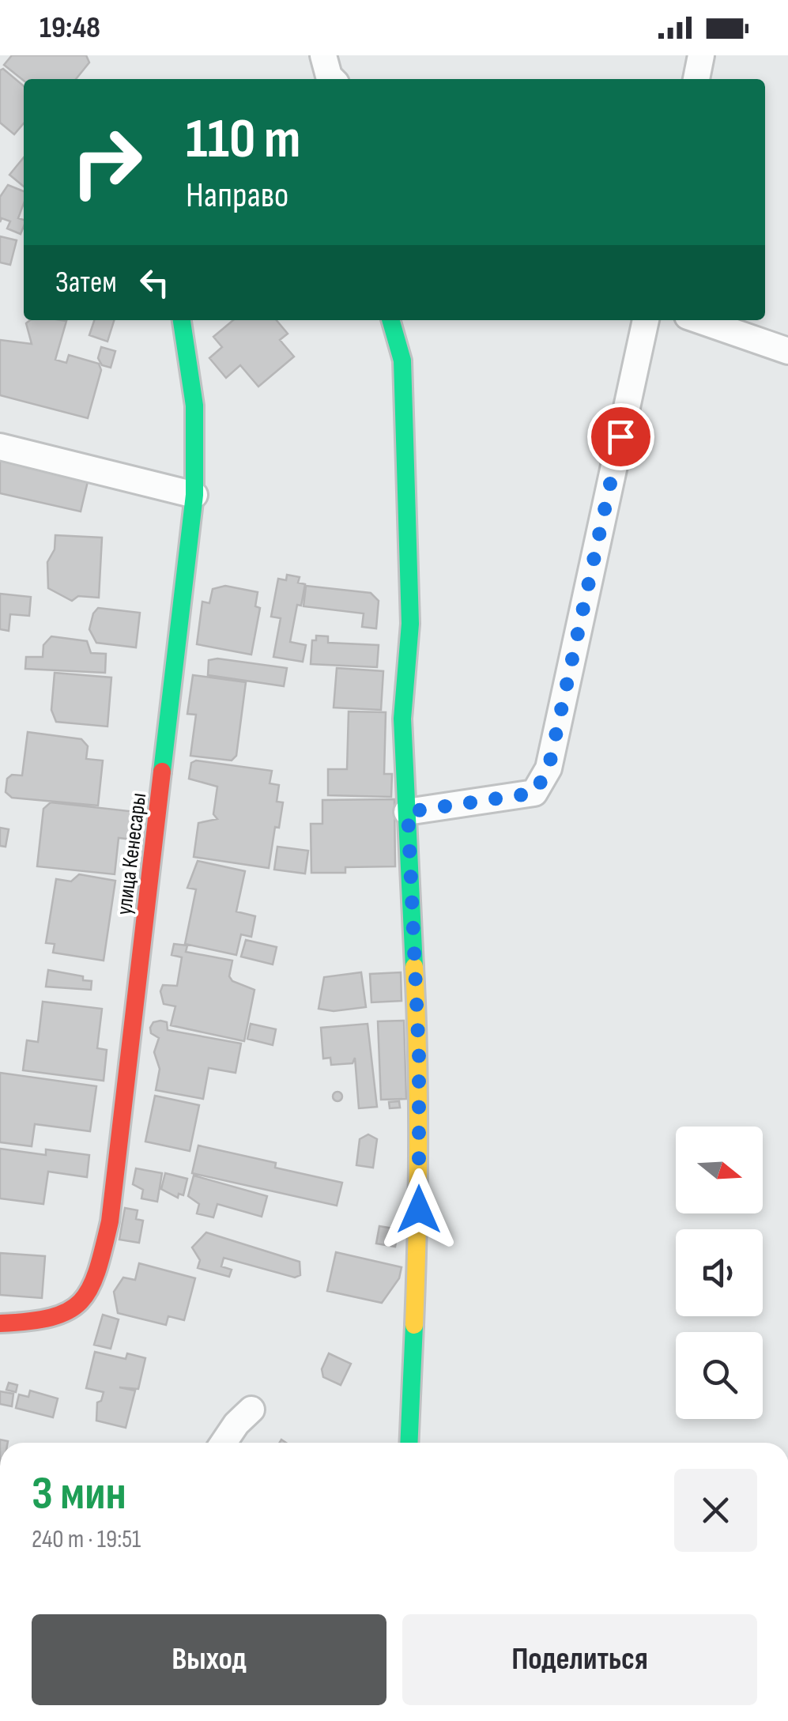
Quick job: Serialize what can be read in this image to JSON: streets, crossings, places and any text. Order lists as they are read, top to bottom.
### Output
{
  "streets": {
    "street": ["улица Кенесары"]
  },
  "north": "right",
  "page": {
    "status": "19:48",
    "turn": ["110 m", "Направо"],
    "then": "Затем",
    "heading": ["3 мин", "240 m · 19:51"],
    "buttons": ["Выход", "Поделиться"]
  }
}
